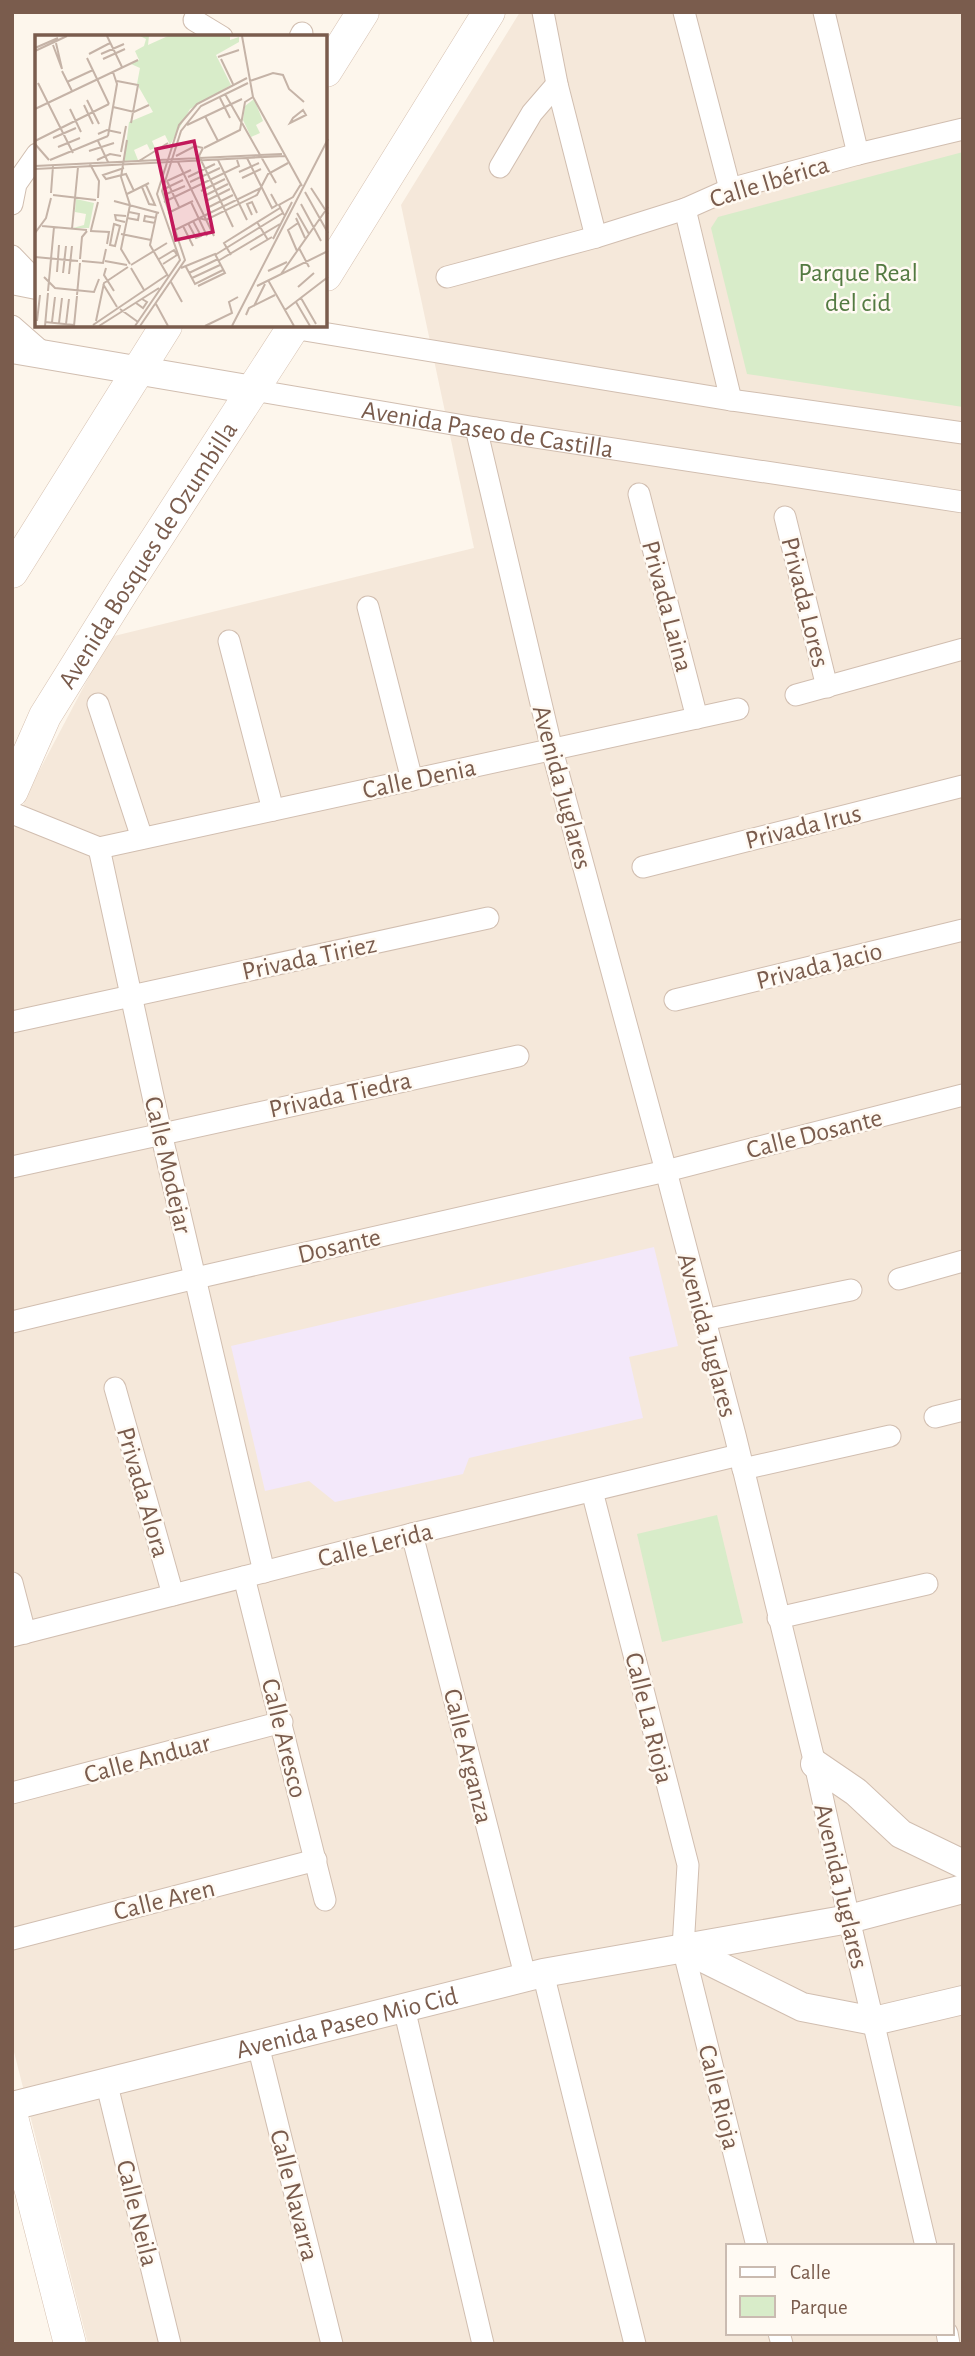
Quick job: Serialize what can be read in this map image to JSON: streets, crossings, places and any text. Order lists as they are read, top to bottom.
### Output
{
  "streets": {
    "main road": ["Avenida Bosques de Ozumbilla"],
    "street": [
      "Calle Ibérica",
      "Avenida Paseo de Castilla",
      "Privada Lores",
      "Privada Laina",
      "Calle Denia",
      "Avenida Juglares",
      "Privada Irus",
      "Privada Tiriez",
      "Privada Jacio",
      "Privada Tiedra",
      "Calle Dosante",
      "Calle Modejar",
      "Dosante",
      "Privada Alora",
      "Calle Lerida",
      "Calle La Rioja",
      "Calle Aresco",
      "Calle Arganza",
      "Calle Anduar",
      "Calle Aren",
      "Avenida Paseo Mio Cid",
      "Calle Rioja",
      "Calle Navarra",
      "Calle Neila"
    ]
  },
  "crossings": [
    ["Avenida Paseo de Castilla", "Avenida Bosques de Ozumbilla"],
    ["Avenida Paseo de Castilla", "Avenida Juglares"],
    ["Privada Laina", "Calle Denia"],
    ["Calle Denia", "Avenida Juglares"],
    ["Calle Denia", "Calle Modejar"],
    ["Avenida Juglares", "Calle Dosante"],
    ["Avenida Juglares", "Dosante"],
    ["Avenida Juglares", "Calle Lerida"],
    ["Avenida Juglares", "Avenida Paseo Mio Cid"],
    ["Privada Tiriez", "Calle Modejar"],
    ["Privada Tiedra", "Calle Modejar"],
    ["Calle Dosante", "Dosante"],
    ["Calle Modejar", "Dosante"],
    ["Calle Modejar", "Calle Lerida"],
    ["Calle Modejar", "Calle Aresco"],
    ["Privada Alora", "Calle Lerida"],
    ["Calle Lerida", "Calle La Rioja"],
    ["Calle Lerida", "Calle Aresco"],
    ["Calle Lerida", "Calle Arganza"],
    ["Calle La Rioja", "Avenida Paseo Mio Cid"],
    ["Calle La Rioja", "Calle Rioja"],
    ["Calle Aresco", "Calle Anduar"],
    ["Calle Aresco", "Calle Aren"],
    ["Calle Arganza", "Avenida Paseo Mio Cid"],
    ["Avenida Paseo Mio Cid", "Calle Rioja"],
    ["Avenida Paseo Mio Cid", "Calle Navarra"],
    ["Avenida Paseo Mio Cid", "Calle Neila"]
  ],
  "parks": ["Parque Real del cid"],
  "legend": ["Calle", "Parque"]
}
